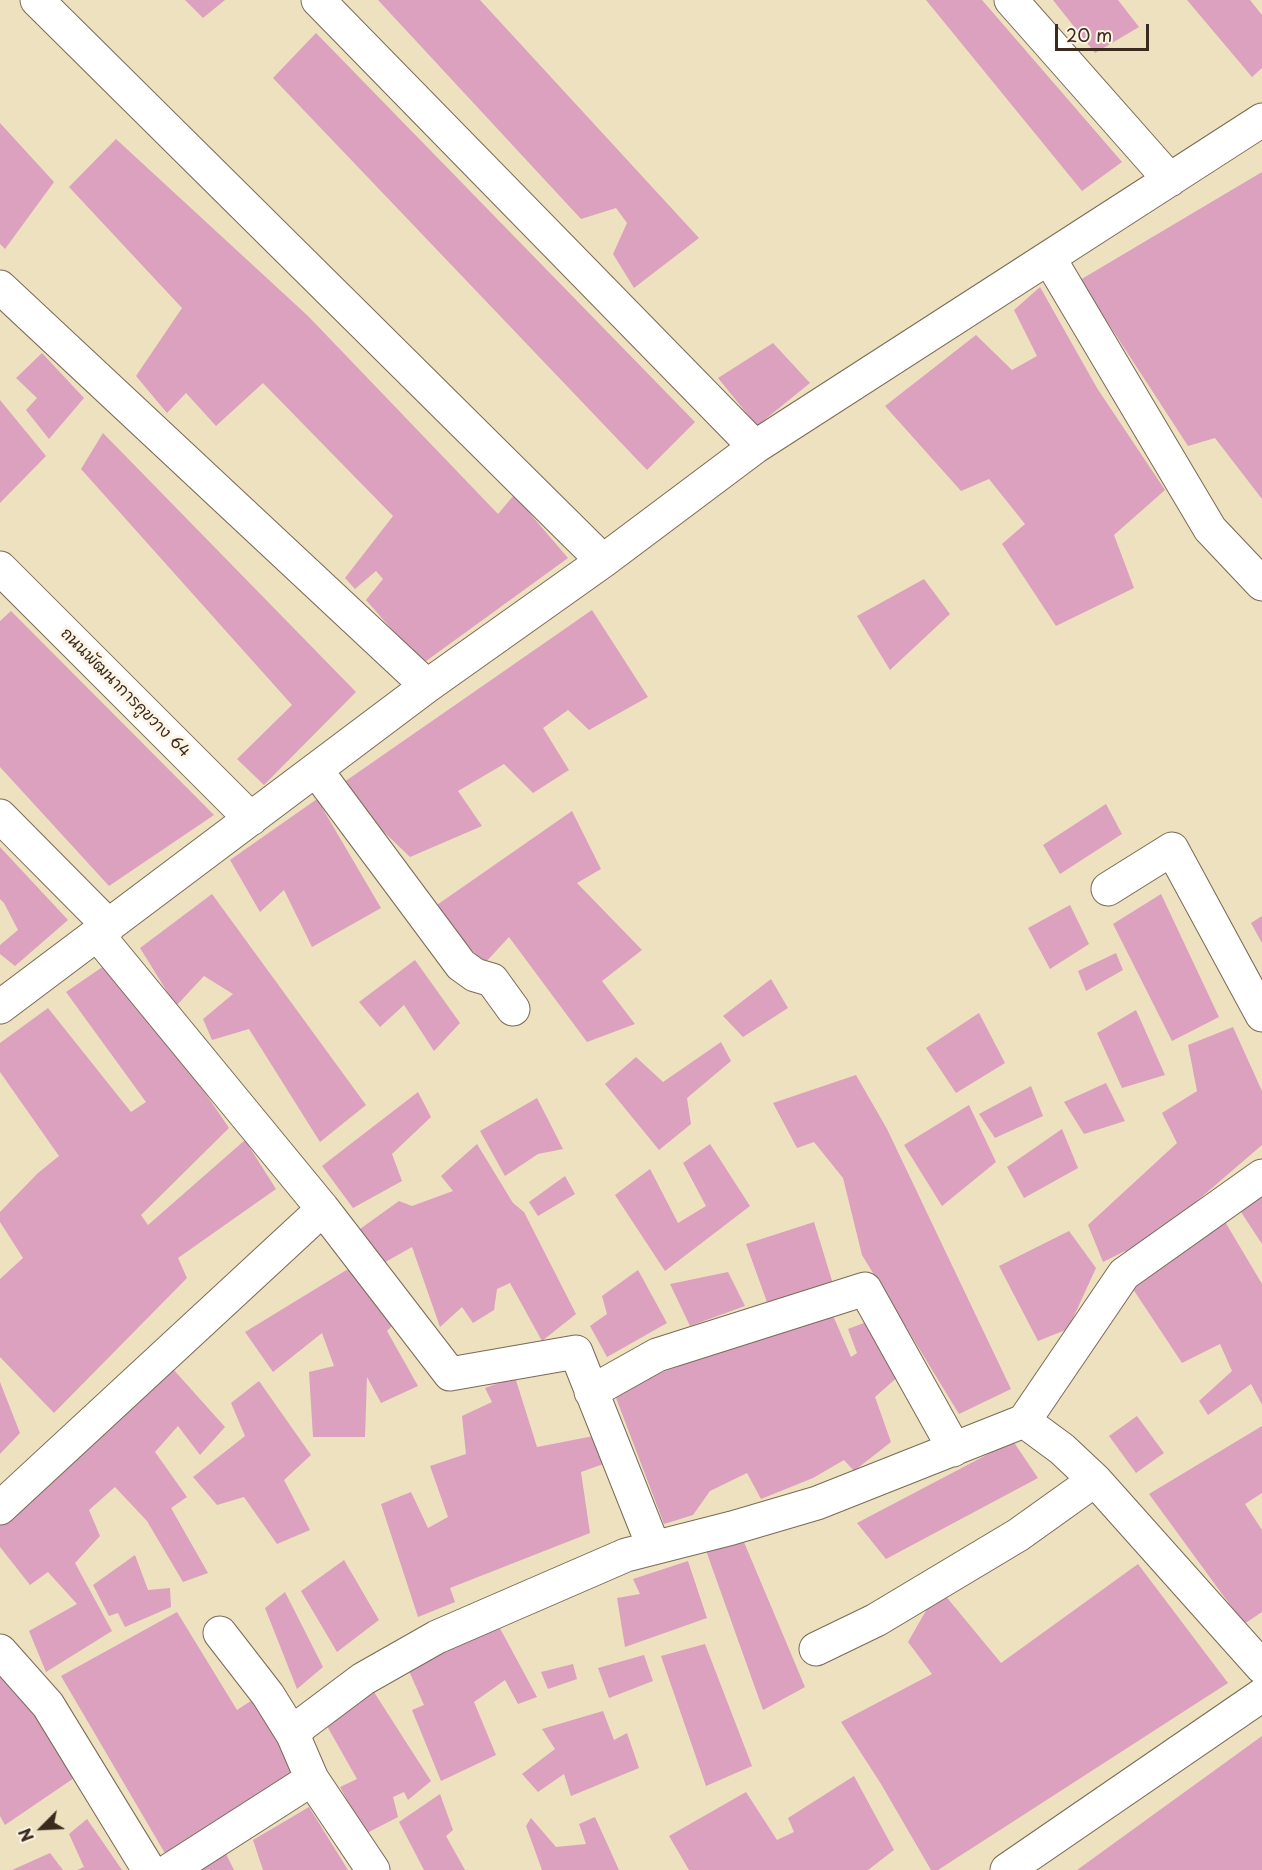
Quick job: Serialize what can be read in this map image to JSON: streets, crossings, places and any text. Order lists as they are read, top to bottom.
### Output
{
  "streets": {
    "street": ["ถนนพัฒนาการคูขวาง 64"]
  },
  "scale_bar": "20 m",
  "north": "bottom left"
}
